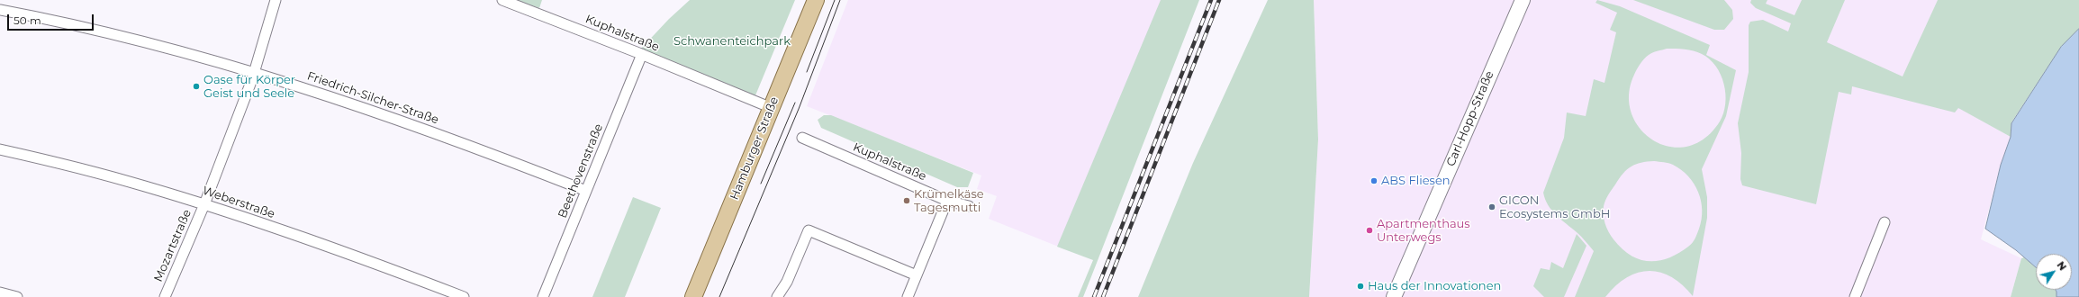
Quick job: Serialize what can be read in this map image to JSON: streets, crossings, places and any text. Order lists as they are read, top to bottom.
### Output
{
  "streets": {
    "main road": ["Hamburger Straße"],
    "street": [
      "Kuphalstraße",
      "Friedrich-Silcher-Straße",
      "Carl-Hopp-Straße",
      "Beethovenstraße",
      "Weberstraße",
      "Mozartstraße"
    ]
  },
  "crossings": [
    ["Kuphalstraße", "Hamburger Straße"],
    ["Kuphalstraße", "Beethovenstraße"],
    ["Friedrich-Silcher-Straße", "Beethovenstraße"],
    ["Friedrich-Silcher-Straße", "Mozartstraße"],
    ["Weberstraße", "Mozartstraße"]
  ],
  "parks": ["Schwanenteichpark"],
  "places": [
    "Oase für Körper Geist und Seele",
    "ABS Fliesen",
    "Krümelkäse Tagesmutti",
    "GICON Ecosystems GmbH",
    "Apartmenthaus Unterwegs",
    "Haus der Innovationen"
  ],
  "scale_bar": "50 m",
  "north": "top right"
}
